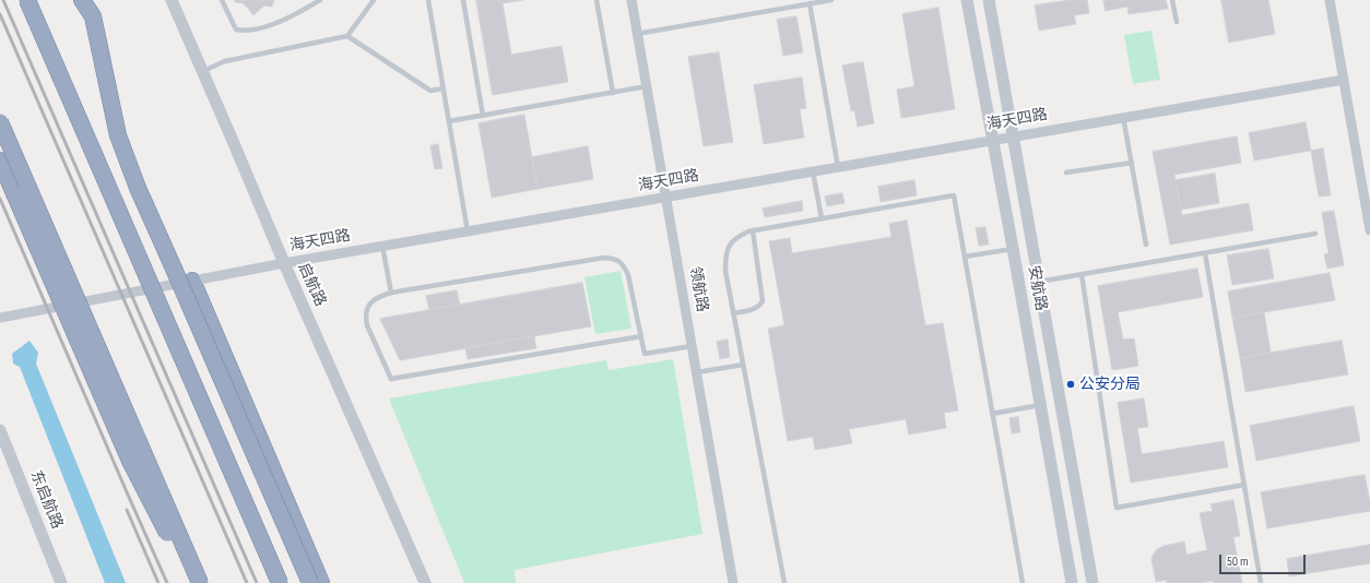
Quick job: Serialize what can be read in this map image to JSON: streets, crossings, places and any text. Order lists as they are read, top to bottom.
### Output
{
  "streets": {
    "street": [
      "海天四路",
      "启航路",
      "安航路",
      "领航路",
      "东启航路"
    ]
  },
  "crossings": [
    ["海天四路", "启航路"],
    ["海天四路", "安航路"],
    ["海天四路", "领航路"]
  ],
  "places": ["公安分局"],
  "scale_bar": "50 m"
}
